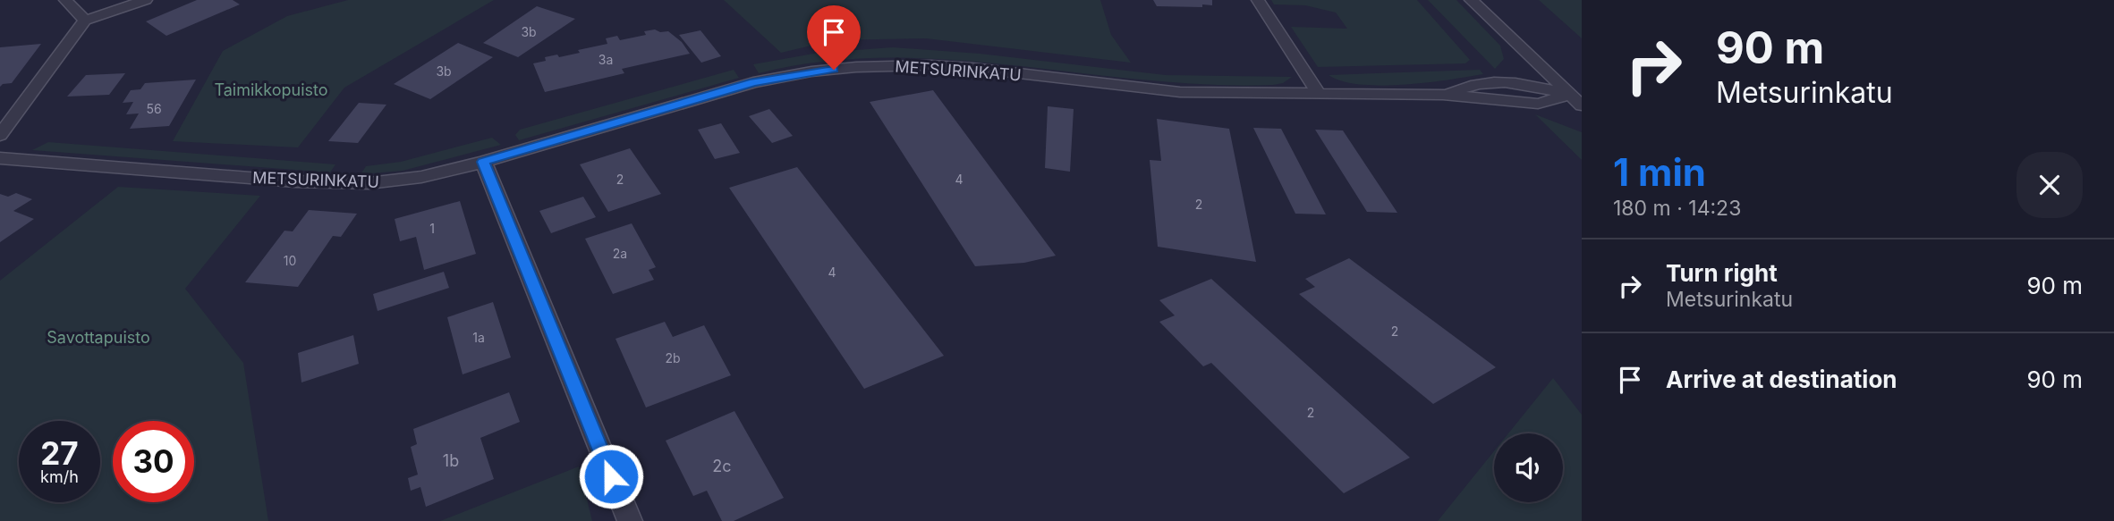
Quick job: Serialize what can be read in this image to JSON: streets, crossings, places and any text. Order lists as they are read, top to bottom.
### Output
{
  "streets": {
    "street": ["METSURINKATU"]
  },
  "parks": ["Taimikkopuisto", "Savottapuisto"],
  "house_numbers": [
    "3b",
    "3a",
    "3b",
    "56",
    "2",
    "4",
    "2",
    "1",
    "2a",
    "10",
    "4",
    "2",
    "1a",
    "2b",
    "2",
    "1b",
    "2c"
  ],
  "page": {
    "turn": ["90 m", "Metsurinkatu"],
    "heading": ["1 min", "180 m · 14:23"],
    "list": [
      {
        "name": "Turn right",
        "note": "Metsurinkatu",
        "value": "90 m"
      },
      {
        "name": "Arrive at destination",
        "value": "90 m"
      }
    ],
    "speed": "27 km/h",
    "limit": "30"
  }
}
